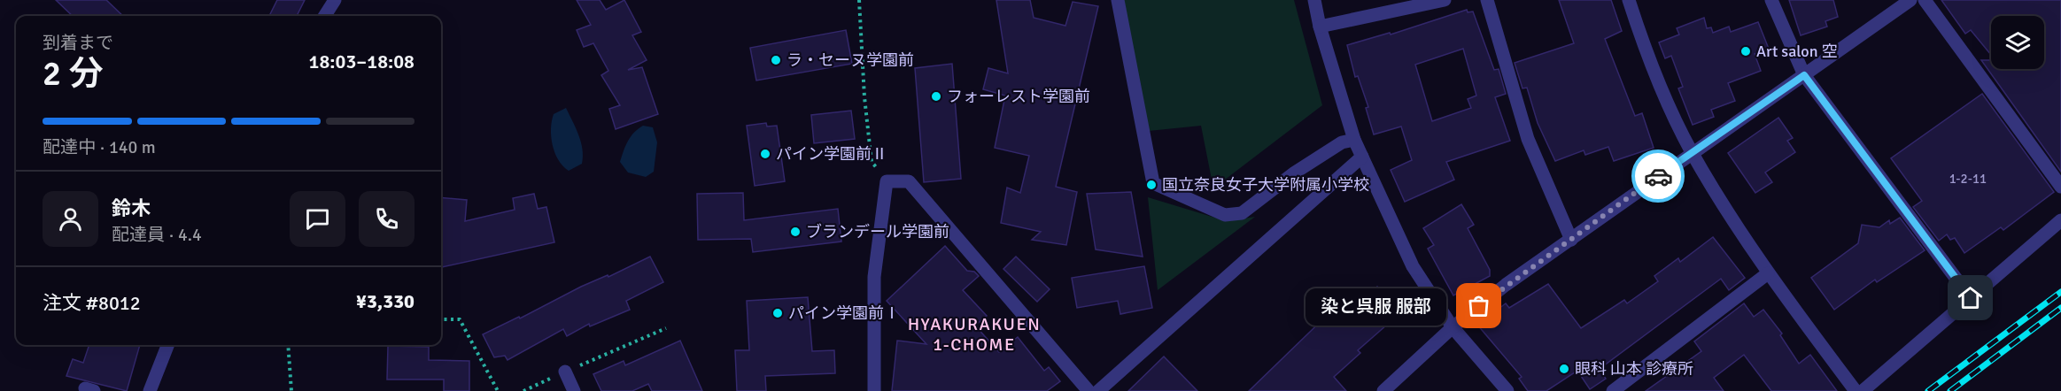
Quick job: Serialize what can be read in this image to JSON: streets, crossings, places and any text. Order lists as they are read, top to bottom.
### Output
{
  "districts": ["HYAKURAKUEN 1-CHOME"],
  "places": [
    "Art salon 空",
    "ラ・セーヌ学園前",
    "フォーレスト学園前",
    "パイン学園前Ⅱ",
    "国立奈良女子大学附属小学校",
    "ブランデール学園前",
    "染と呉服 服部",
    "パイン学園前Ⅰ",
    "眼科 山本 診療所"
  ],
  "house_numbers": ["1-2-11"],
  "page": {
    "heading": ["2 分", "到着まで", "18:03–18:08"],
    "panel": [
      "鈴木",
      "配達員 · 4.4",
      "注文 #8012",
      "¥3,330"
    ],
    "bar": "配達中 · 140 m",
    "bubble": "染と呉服 服部"
  }
}
